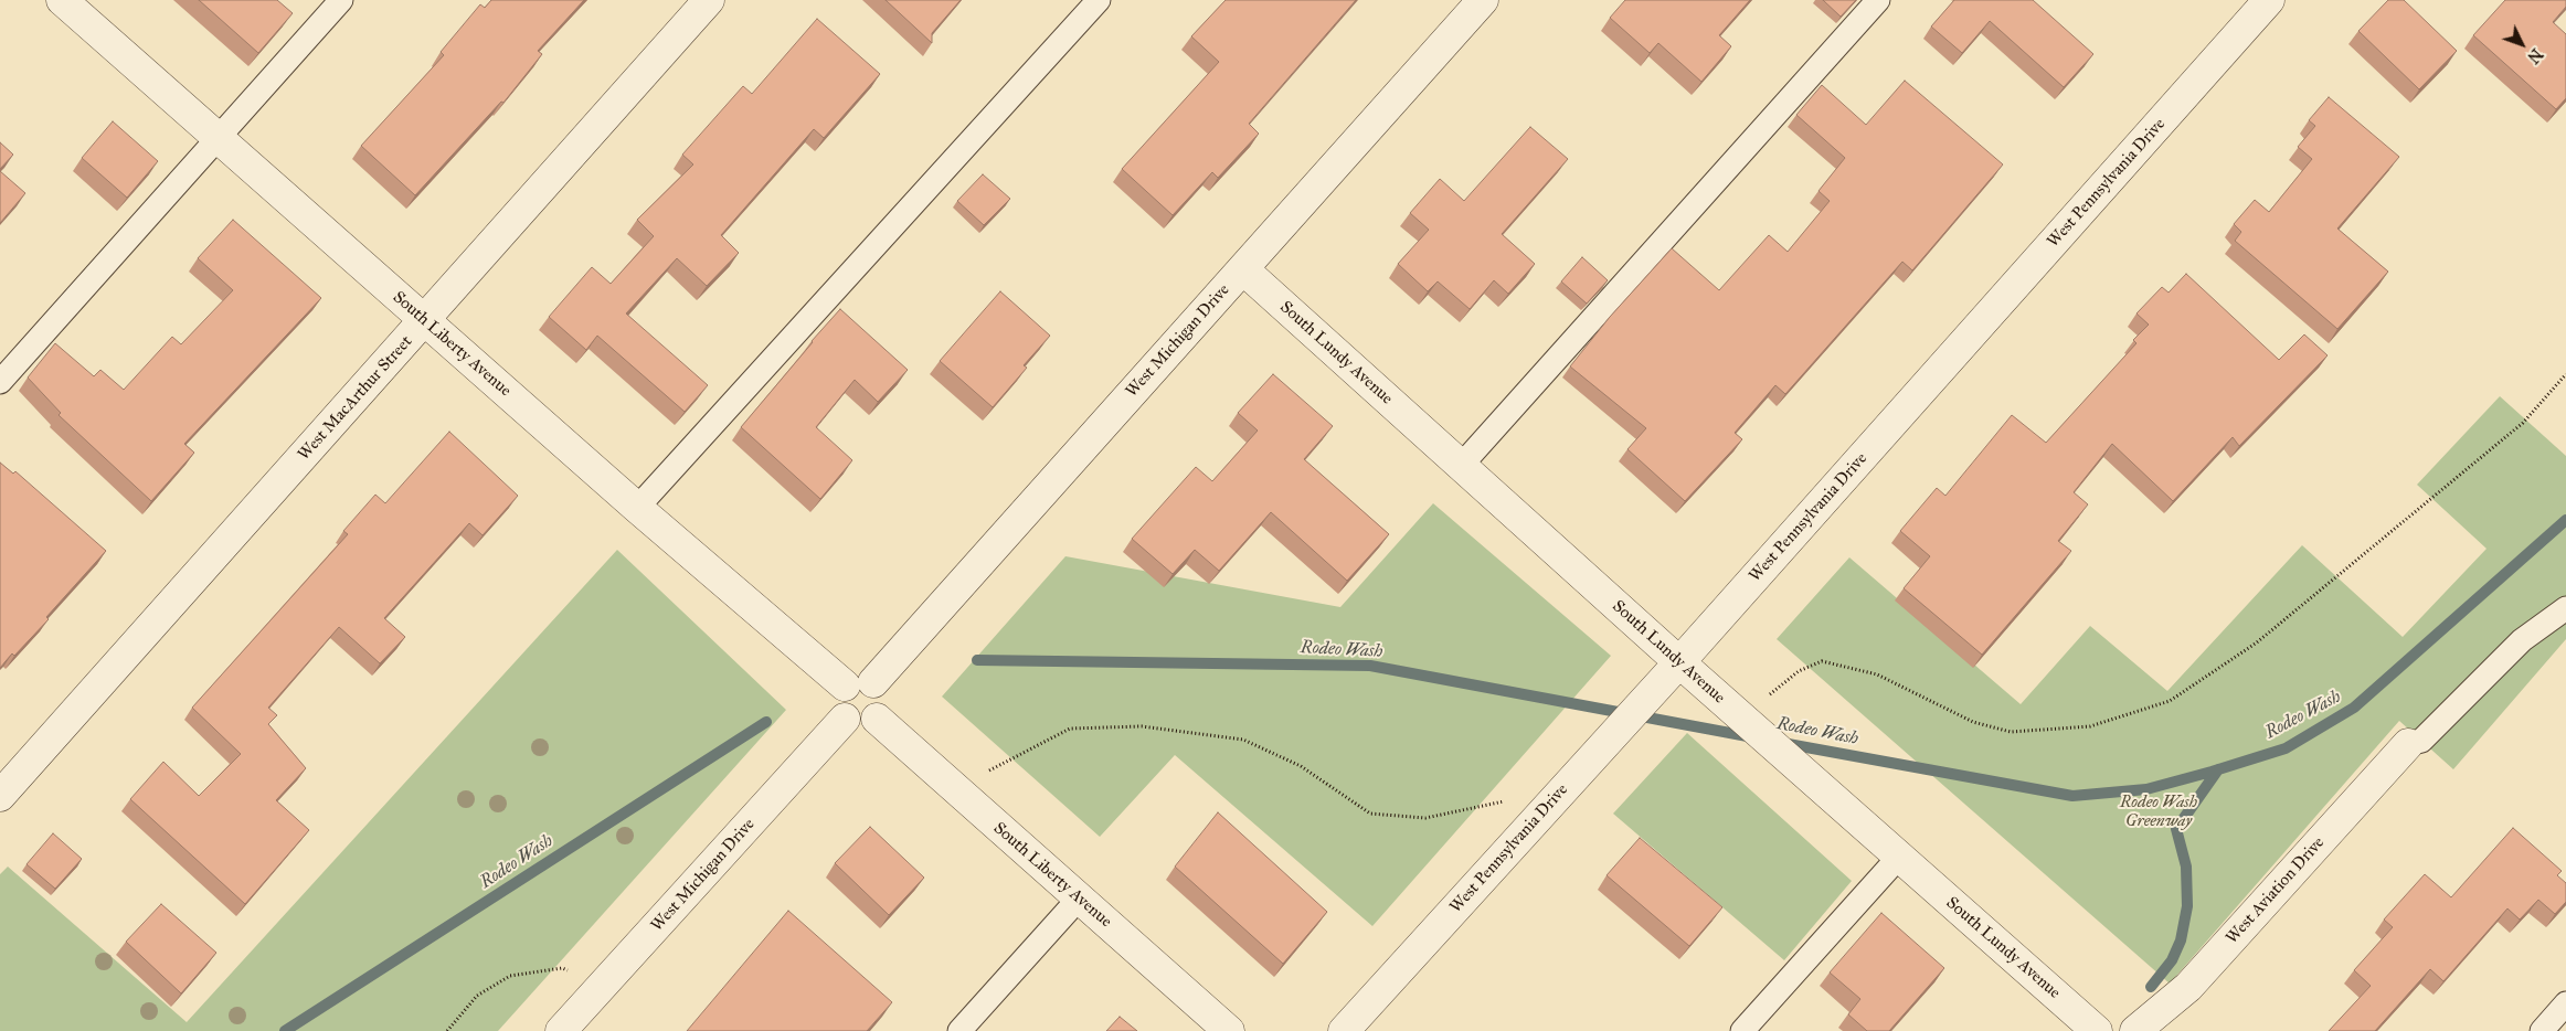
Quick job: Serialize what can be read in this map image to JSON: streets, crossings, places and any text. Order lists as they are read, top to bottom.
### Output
{
  "streets": {
    "street": [
      "West Pennsylvania Drive",
      "West Michigan Drive",
      "South Liberty Avenue",
      "South Lundy Avenue",
      "West MacArthur Street",
      "West Aviation Drive"
    ]
  },
  "crossings": [
    ["West Pennsylvania Drive", "South Lundy Avenue"],
    ["West Michigan Drive", "South Liberty Avenue"],
    ["West Michigan Drive", "South Lundy Avenue"],
    ["South Liberty Avenue", "West MacArthur Street"]
  ],
  "water": ["Rodeo Wash"],
  "parks": ["Rodeo Wash Greenway"],
  "north": "bottom right"
}
